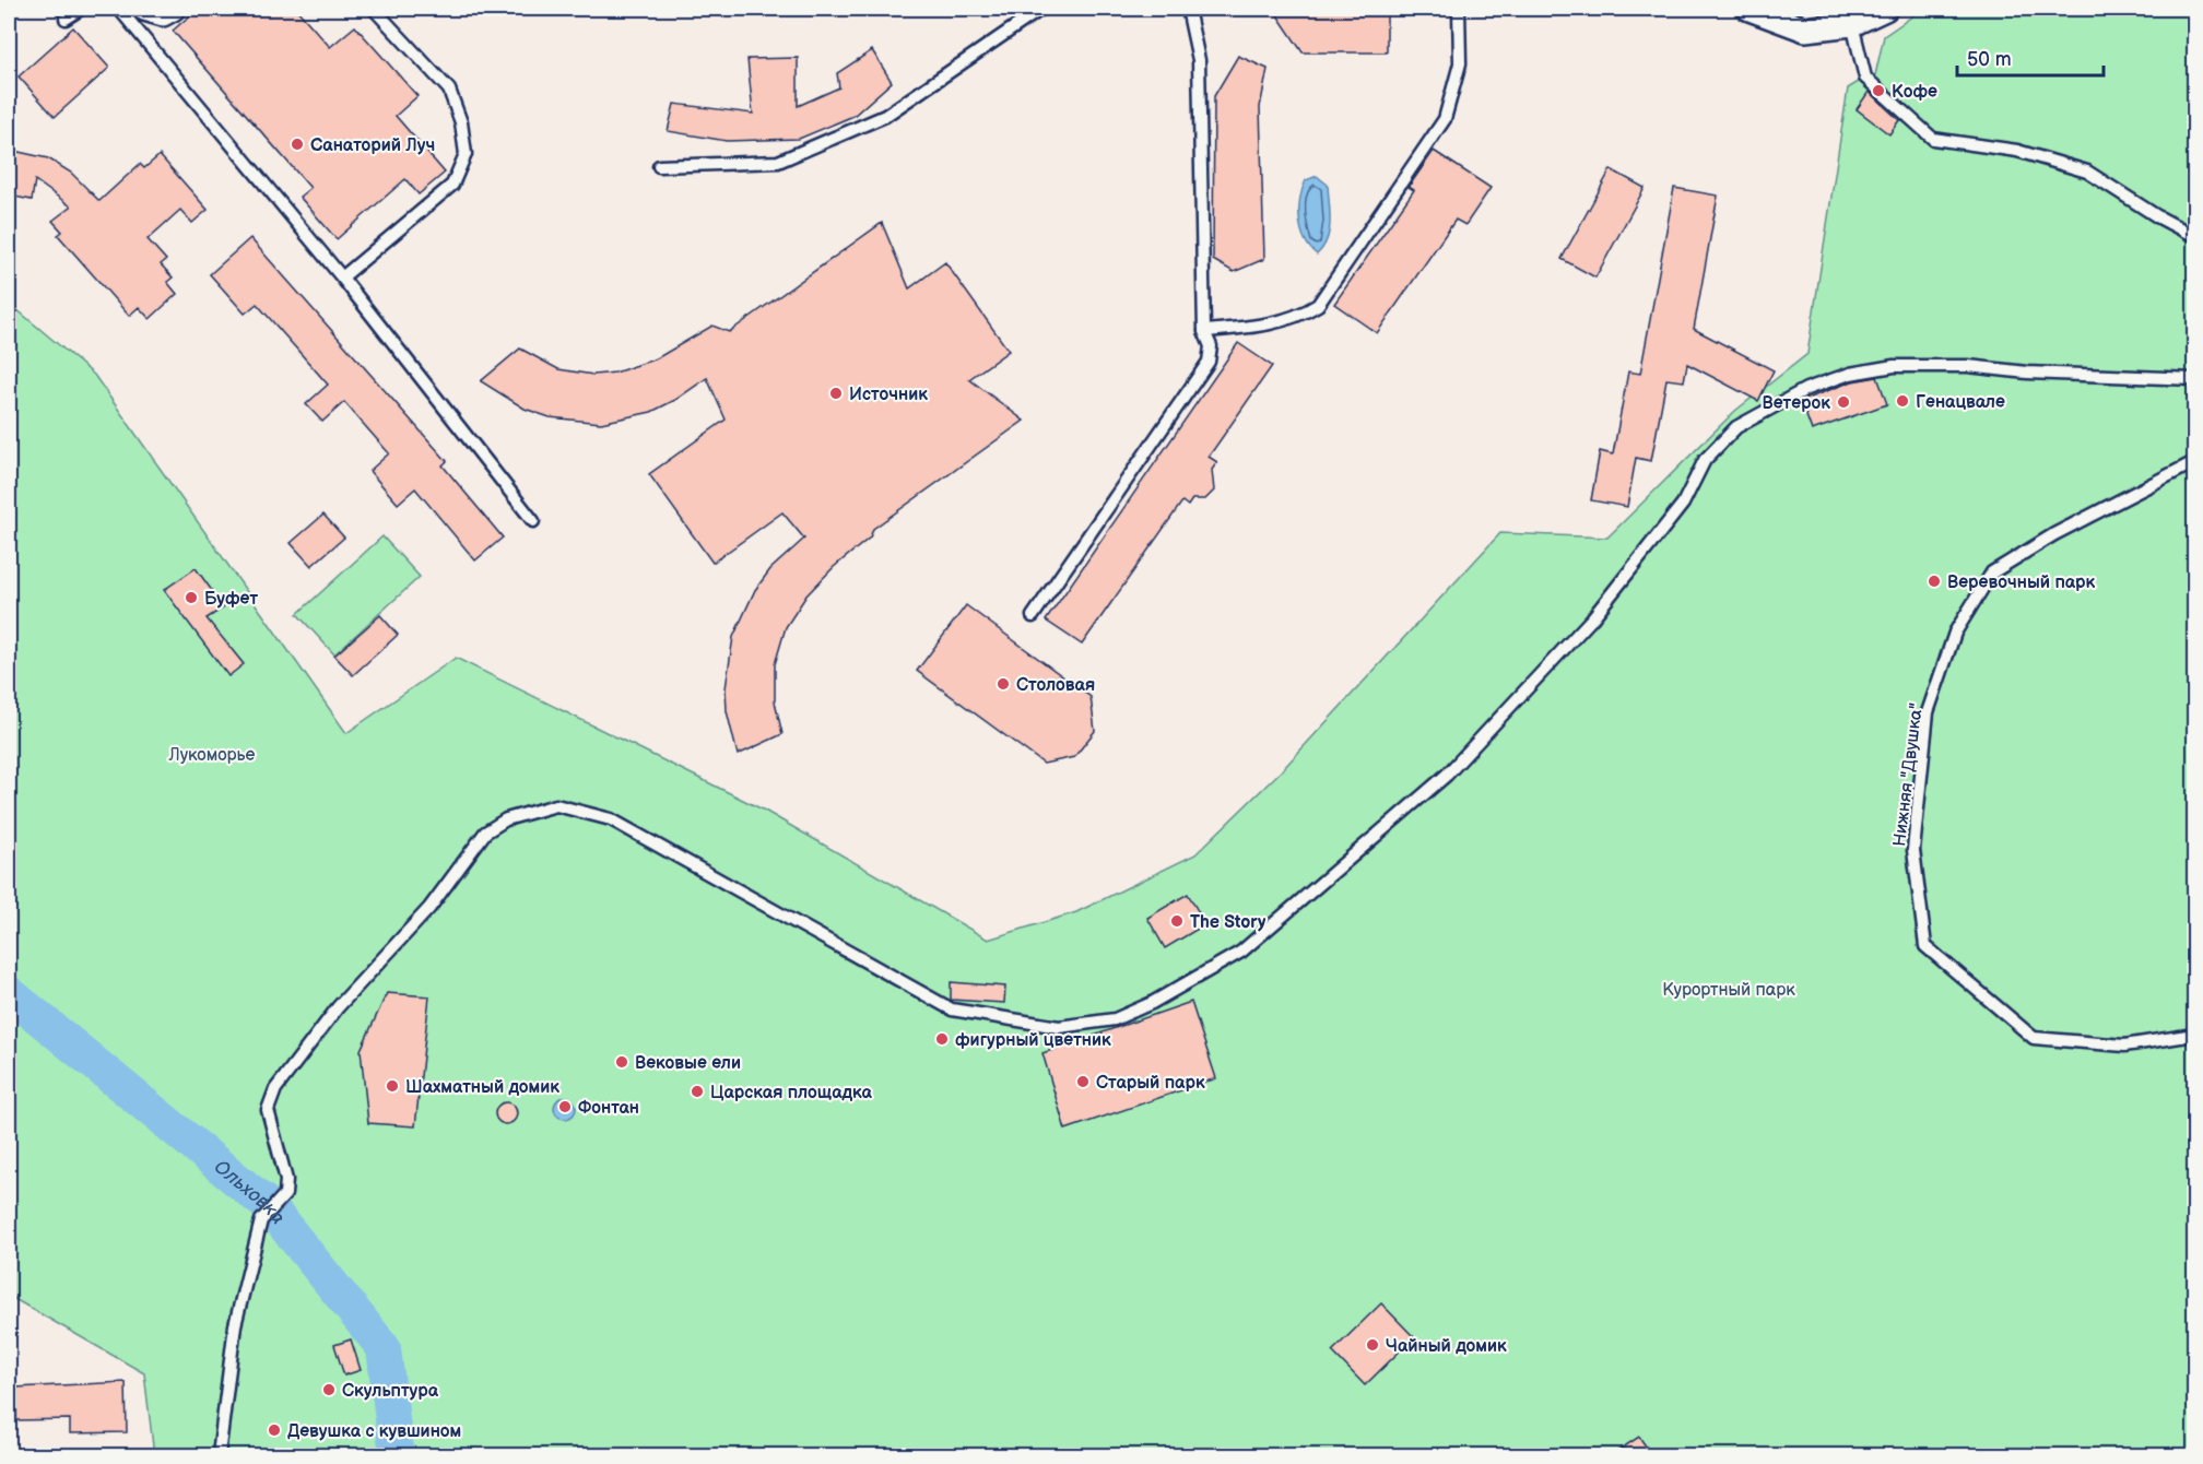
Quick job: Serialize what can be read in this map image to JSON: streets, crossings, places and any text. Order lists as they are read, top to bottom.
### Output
{
  "streets": {
    "lane": ["Нижняя \"Двушка\""]
  },
  "water": ["Ольховка"],
  "parks": ["Лукоморье", "Курортный парк"],
  "places": [
    "Кофе",
    "Cанаторий Луч",
    "Источник",
    "Генацвале",
    "Ветерок",
    "Веревочный парк",
    "Буфет",
    "Столовая",
    "The Story",
    "фигурный цветник",
    "Вековые ели",
    "Старый парк",
    "Шахматный домик",
    "Царская площадка",
    "Фонтан",
    "Чайный домик",
    "Скульптура",
    "Девушка с кувшином"
  ],
  "scale_bar": "50 m"
}
